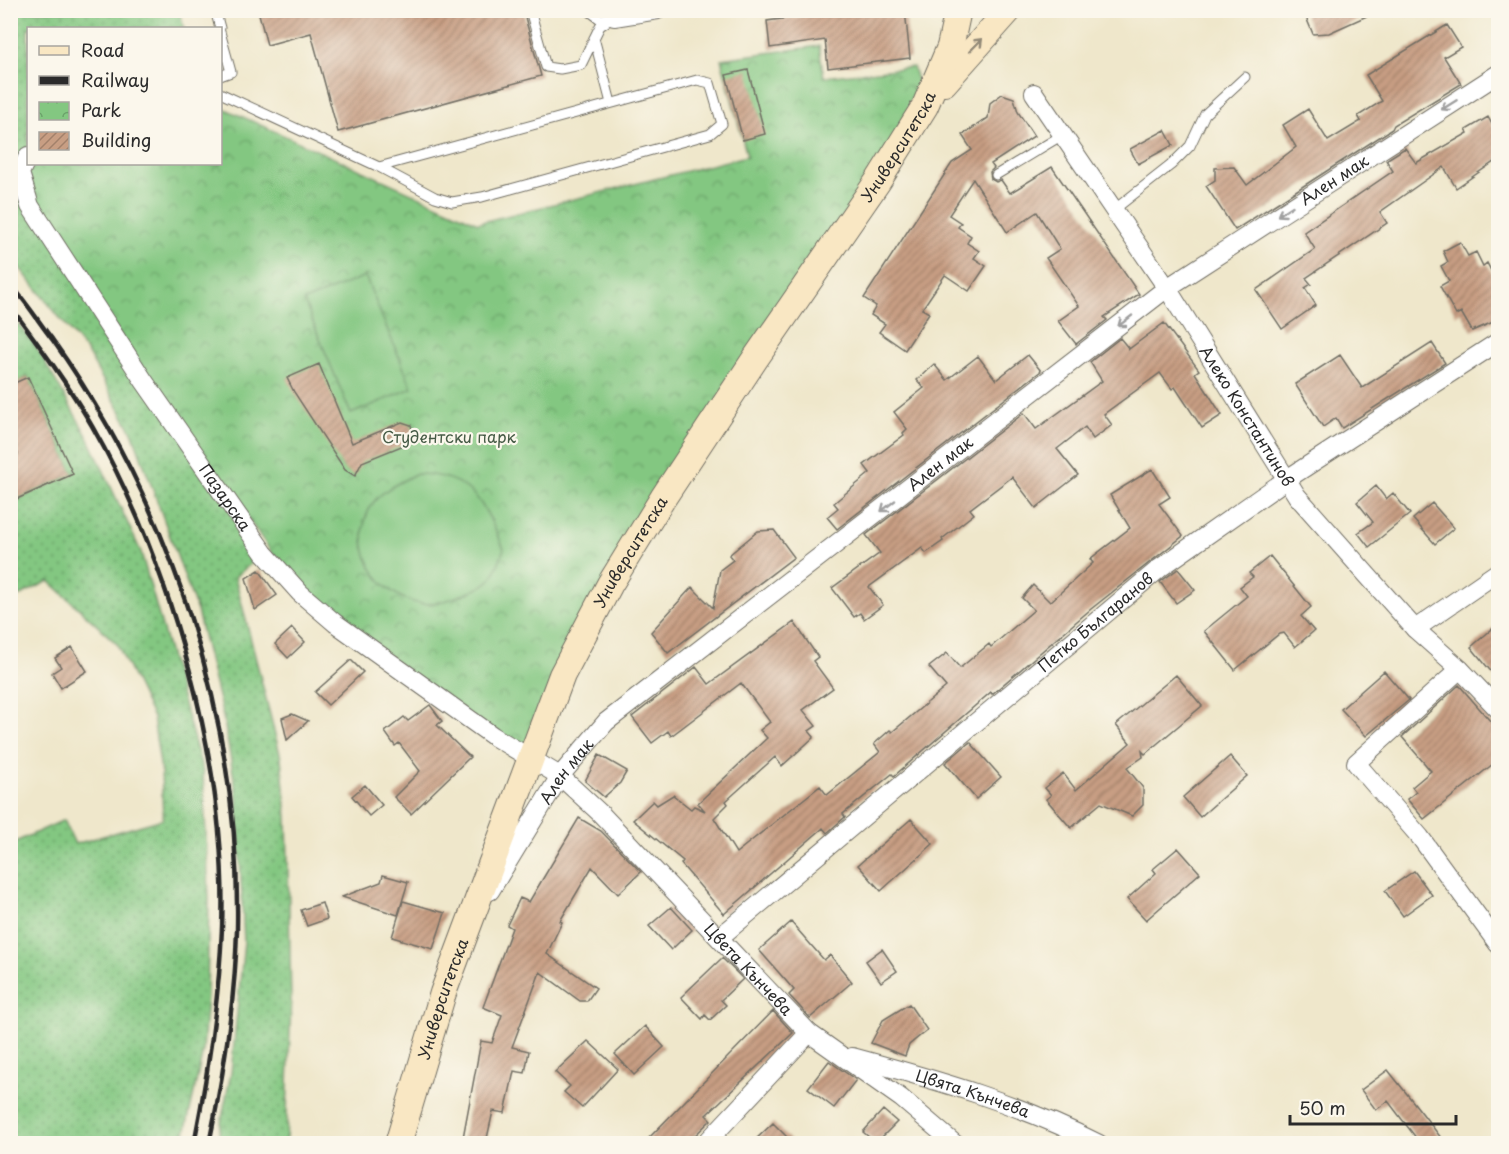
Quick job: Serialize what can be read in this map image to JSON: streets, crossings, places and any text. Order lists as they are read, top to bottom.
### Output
{
  "streets": {
    "street": [
      "Университетска",
      "Ален мак",
      "Алеко Константинов",
      "Пазарска",
      "Петко Българанов",
      "Цвета Кънчева",
      "Цвята Кънчева"
    ]
  },
  "crossings": [
    ["Университетска", "Ален мак"],
    ["Университетска", "Пазарска"],
    ["Ален мак", "Алеко Константинов"],
    ["Ален мак", "Пазарска"],
    ["Ален мак", "Цвета Кънчева"],
    ["Алеко Константинов", "Петко Българанов"],
    ["Пазарска", "Цвета Кънчева"],
    ["Петко Българанов", "Цвета Кънчева"],
    ["Цвета Кънчева", "Цвята Кънчева"]
  ],
  "one_way": ["Ален мак"],
  "parks": ["Студентски парк"],
  "legend": [
    "Road",
    "Railway",
    "Park",
    "Building"
  ],
  "scale_bar": "50 m"
}
